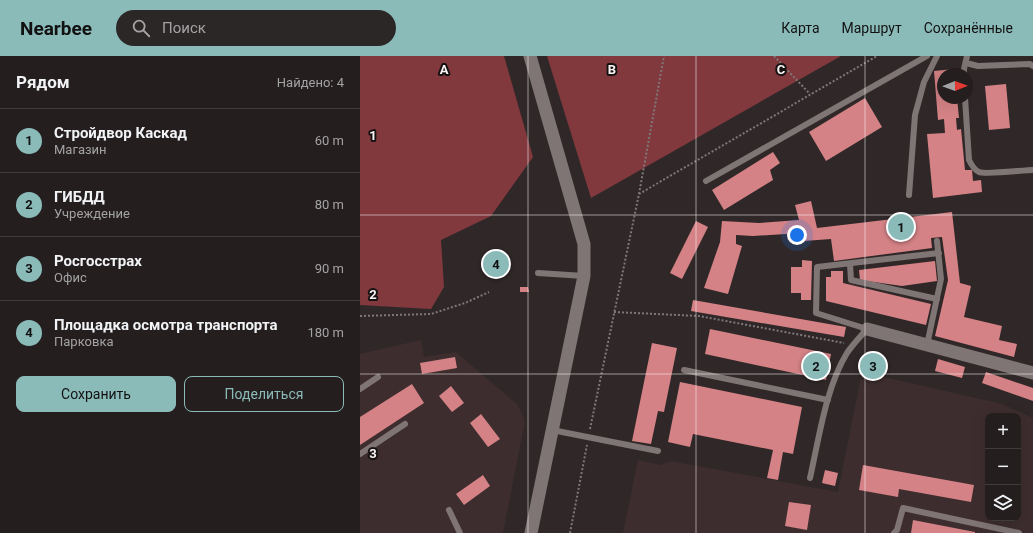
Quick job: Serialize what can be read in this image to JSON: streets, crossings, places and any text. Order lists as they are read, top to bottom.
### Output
{
  "north": "right",
  "page": {
    "header": "Nearbee",
    "search": "Поиск",
    "nav": ["Карта", "Маршрут", "Сохранённые"],
    "heading": ["Рядом", "Найдено: 4"],
    "list": [
      {
        "mark": "1",
        "name": "Стройдвор Каскад",
        "note": "Магазин",
        "value": "60 m"
      },
      {
        "mark": "2",
        "name": "ГИБДД",
        "note": "Учреждение",
        "value": "80 m"
      },
      {
        "mark": "3",
        "name": "Росгосстрах",
        "note": "Офис",
        "value": "90 m"
      },
      {
        "mark": "4",
        "name": "Площадка осмотра транспорта",
        "note": "Парковка",
        "value": "180 m"
      }
    ],
    "pins": [
      "1",
      "4",
      "2",
      "3"
    ],
    "buttons": ["Сохранить", "Поделиться"],
    "map_buttons": ["+", "−"]
  },
  "grid": {
    "columns": ["A", "B", "C"],
    "rows": ["1", "2", "3"]
  }
}
